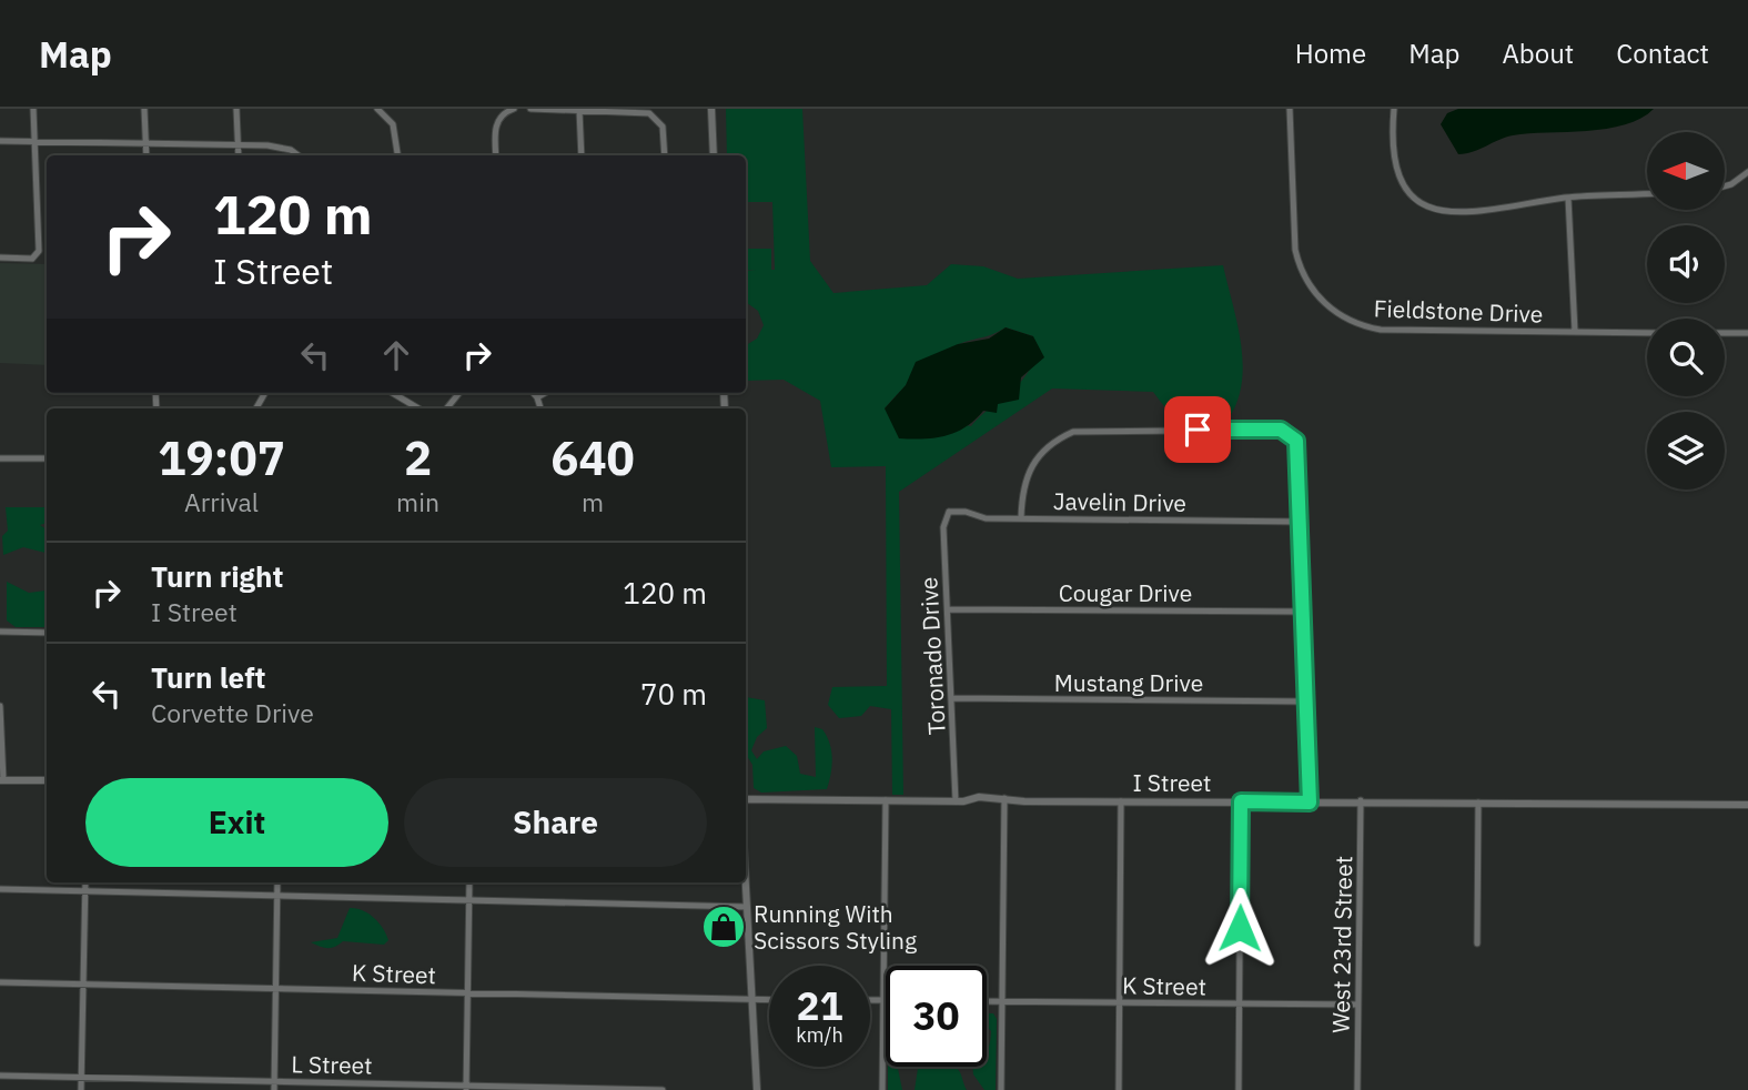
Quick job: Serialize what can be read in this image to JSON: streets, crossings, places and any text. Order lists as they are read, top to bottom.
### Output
{
  "streets": {
    "street": [
      "Fieldstone Drive",
      "Javelin Drive",
      "Cougar Drive",
      "Toronado Drive",
      "Mustang Drive",
      "I Street",
      "West 23rd Street",
      "K Street",
      "L Street"
    ]
  },
  "crossings": [
    ["Javelin Drive", "Toronado Drive"],
    ["Cougar Drive", "Toronado Drive"],
    ["Toronado Drive", "Mustang Drive"],
    ["Toronado Drive", "I Street"],
    ["I Street", "West 23rd Street"],
    ["West 23rd Street", "K Street"]
  ],
  "places": {
    "shop": ["Running With Scissors Styling"]
  },
  "north": "left",
  "page": {
    "header": "Map",
    "nav": [
      "Home",
      "Map",
      "About",
      "Contact"
    ],
    "turn": ["120 m", "I Street"],
    "eta": [
      "19:07",
      "Arrival",
      "2",
      "min",
      "640",
      "m"
    ],
    "list": [
      {
        "name": "Turn right",
        "note": "I Street",
        "value": "120 m"
      },
      {
        "name": "Turn left",
        "note": "Corvette Drive",
        "value": "70 m"
      }
    ],
    "buttons": ["Exit", "Share"],
    "speed": "21 km/h",
    "limit": "30"
  }
}
